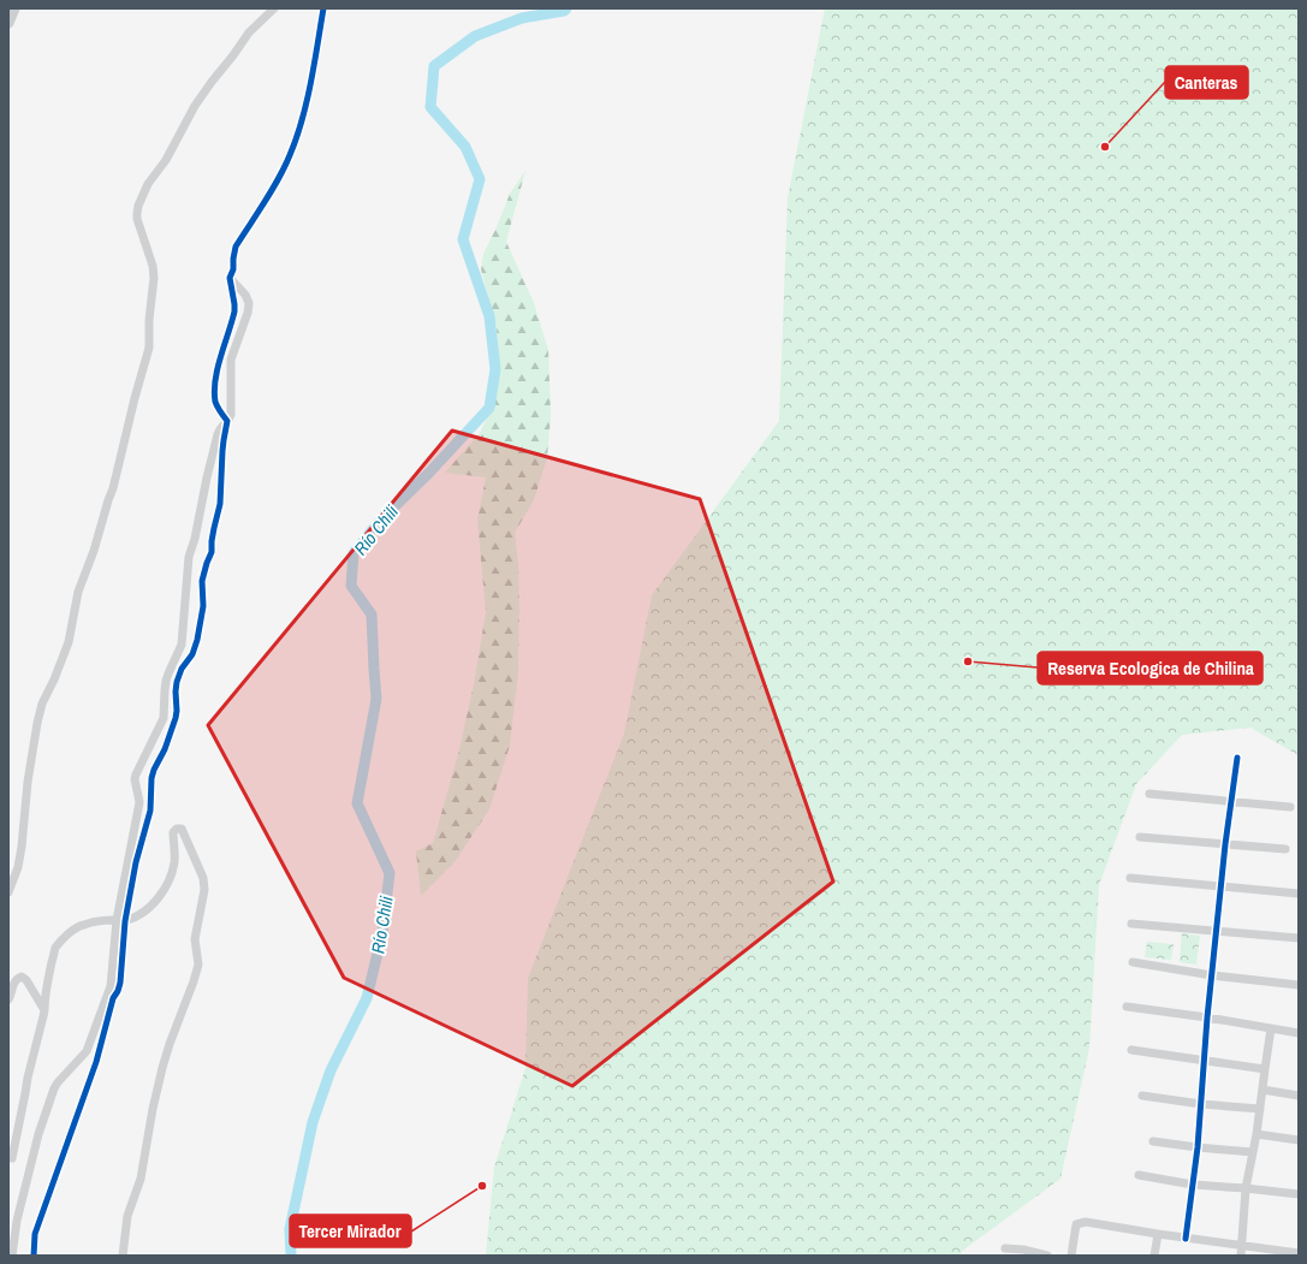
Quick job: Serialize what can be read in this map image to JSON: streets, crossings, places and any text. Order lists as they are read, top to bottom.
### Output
{
  "water": ["Río Chili"],
  "places": ["Canteras", "Reserva Ecologica de Chilina", "Tercer Mirador"]
}
